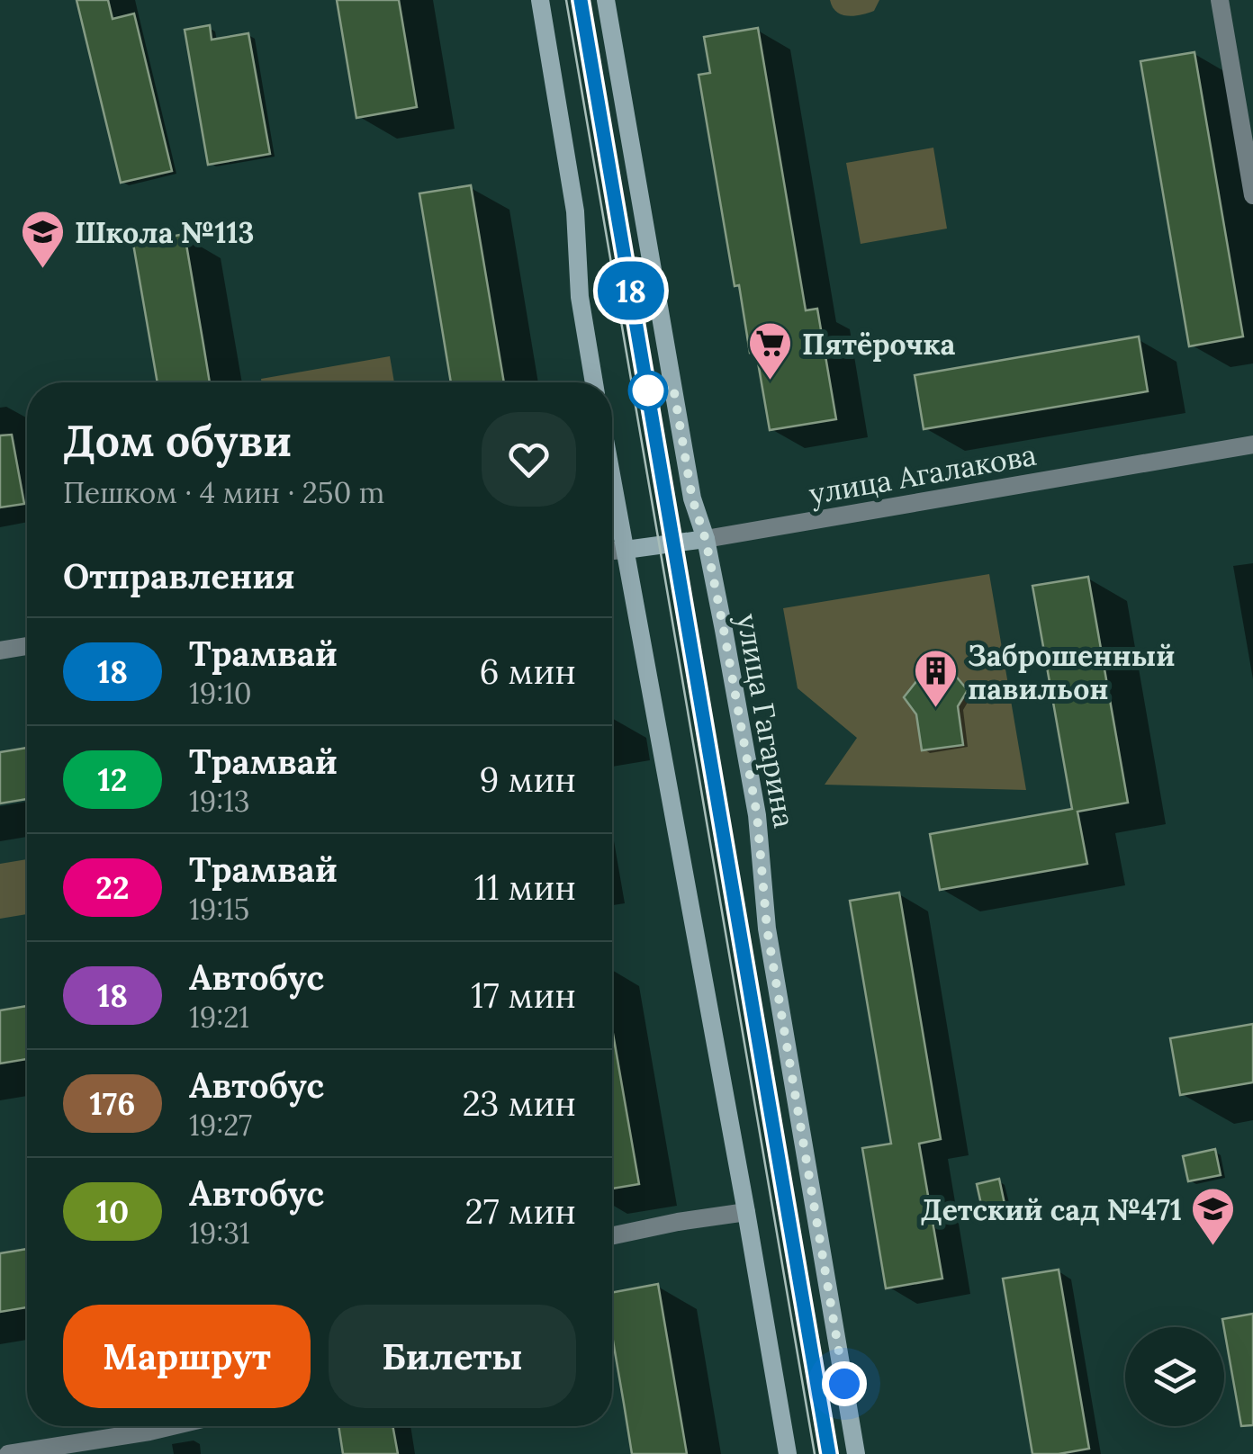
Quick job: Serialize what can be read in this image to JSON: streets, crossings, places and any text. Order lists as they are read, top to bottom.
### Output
{
  "streets": {
    "main road": ["улица Агалакова", "улица Гагарина"]
  },
  "crossings": [
    ["улица Агалакова", "улица Гагарина"]
  ],
  "places": {
    "school or university": ["Школа №113", "Детский сад №471"],
    "supermarket": ["Пятёрочка"],
    "building": ["Заброшенный павильон"]
  },
  "lines": ["tram line 18"],
  "page": {
    "on_map": "18",
    "heading": [
      ["Дом обуви", "Пешком · 4 мин · 250 m"],
      "Отправления"
    ],
    "list": [
      {
        "mark": "18",
        "name": "Трамвай",
        "note": "19:10",
        "value": "6 мин"
      },
      {
        "mark": "12",
        "name": "Трамвай",
        "note": "19:13",
        "value": "9 мин"
      },
      {
        "mark": "22",
        "name": "Трамвай",
        "note": "19:15",
        "value": "11 мин"
      },
      {
        "mark": "18",
        "name": "Автобус",
        "note": "19:21",
        "value": "17 мин"
      },
      {
        "mark": "176",
        "name": "Автобус",
        "note": "19:27",
        "value": "23 мин"
      },
      {
        "mark": "10",
        "name": "Автобус",
        "note": "19:31",
        "value": "27 мин"
      }
    ],
    "buttons": ["Маршрут", "Билеты"]
  }
}
